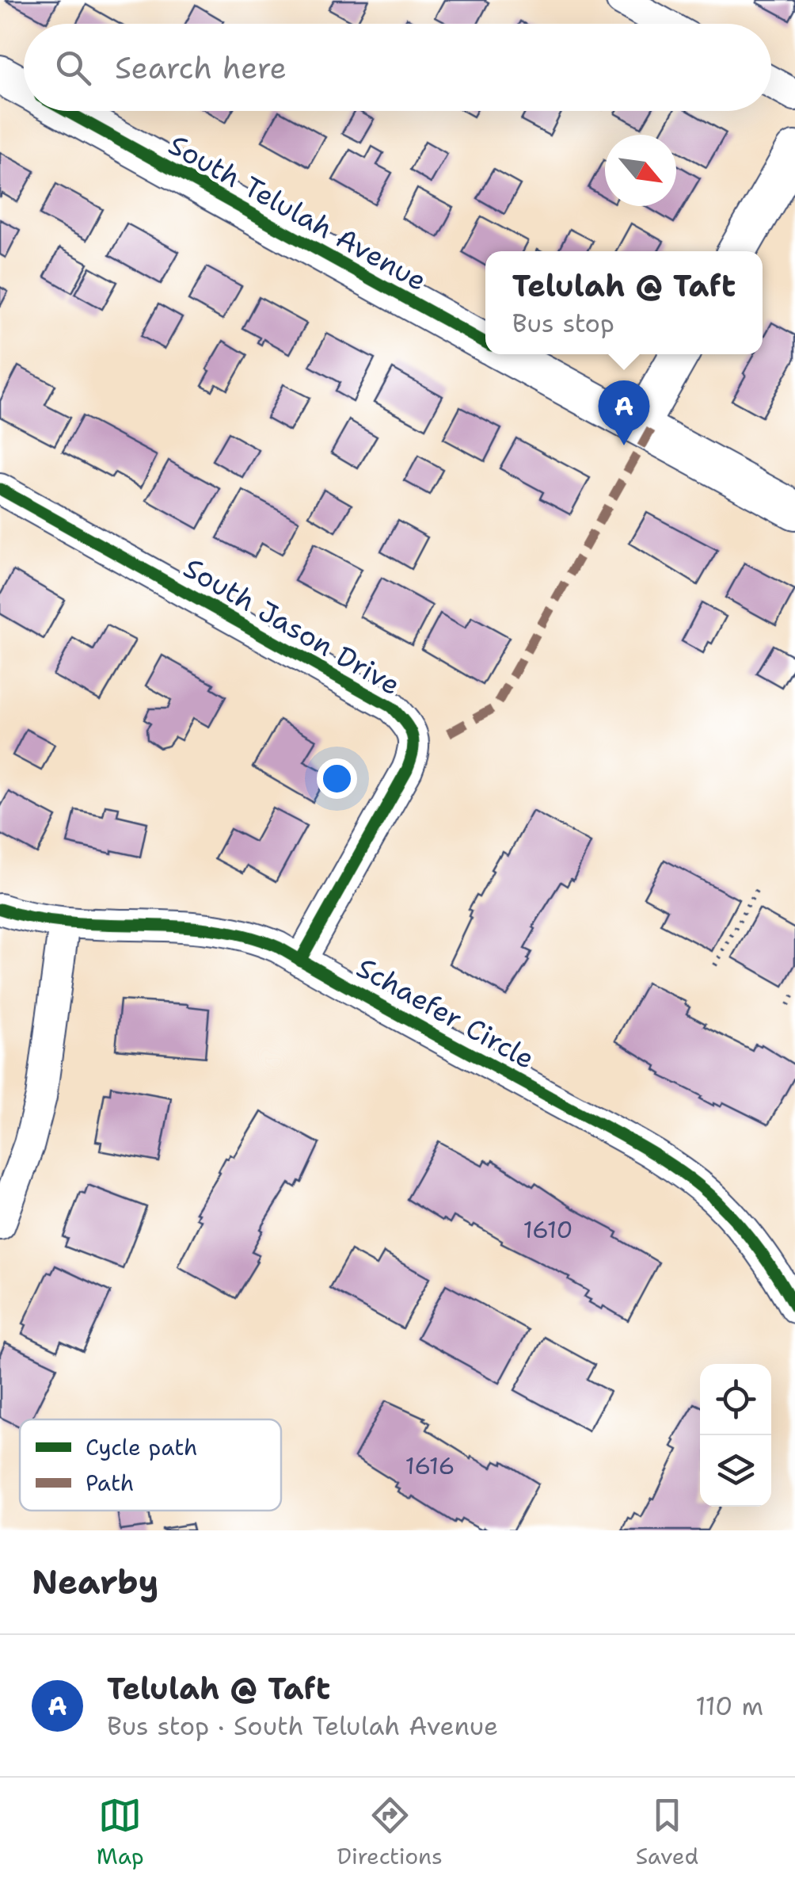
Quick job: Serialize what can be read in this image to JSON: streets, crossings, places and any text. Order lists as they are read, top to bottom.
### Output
{
  "streets": {
    "street": ["South Telulah Avenue", "South Jason Drive", "Schaefer Circle"]
  },
  "crossings": [
    ["South Jason Drive", "Schaefer Circle"]
  ],
  "house_numbers": ["1610", "1616"],
  "legend": ["Cycle path", "Path"],
  "north": "bottom right",
  "page": {
    "search": "Search here",
    "popup": ["Telulah @ Taft", "Bus stop"],
    "pins": "A",
    "heading": "Nearby",
    "list": [
      {
        "mark": "A",
        "name": "Telulah @ Taft",
        "note": "Bus stop · South Telulah Avenue",
        "value": "110 m"
      }
    ],
    "nav": ["Map", "Directions", "Saved"]
  }
}
